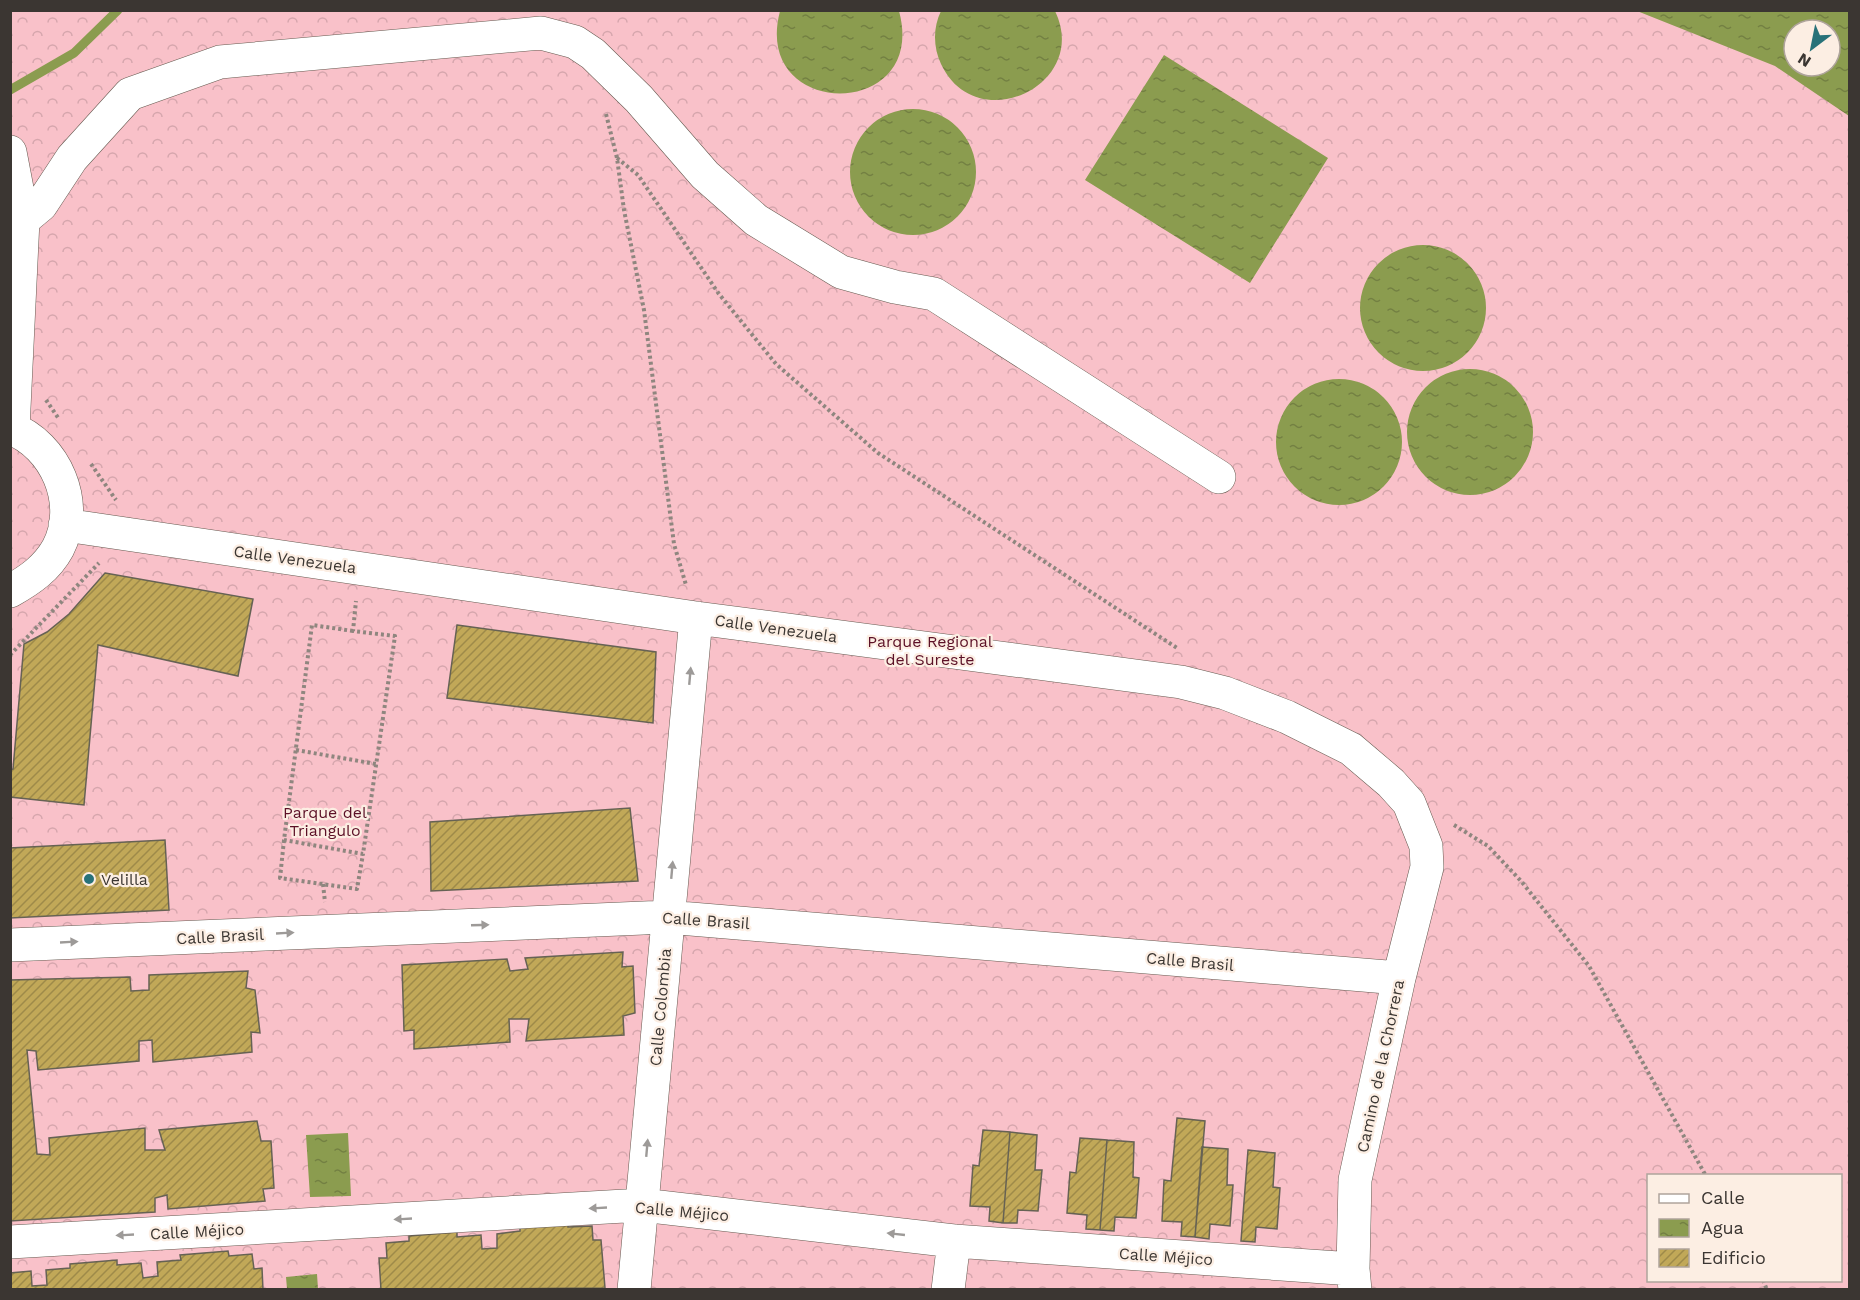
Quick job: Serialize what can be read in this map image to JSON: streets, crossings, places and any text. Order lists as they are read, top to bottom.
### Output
{
  "streets": {
    "street": [
      "Calle Venezuela",
      "Calle Brasil",
      "Calle Colombia",
      "Camino de la Chorrera",
      "Calle Méjico"
    ]
  },
  "crossings": [
    ["Calle Venezuela", "Calle Colombia"],
    ["Calle Venezuela", "Camino de la Chorrera"],
    ["Calle Brasil", "Calle Colombia"],
    ["Calle Brasil", "Camino de la Chorrera"],
    ["Calle Colombia", "Calle Méjico"],
    ["Camino de la Chorrera", "Calle Méjico"]
  ],
  "one_way": ["Calle Brasil", "Calle Colombia", "Calle Méjico"],
  "parks": ["Parque Regional del Sureste", "Parque del Triangulo"],
  "places": ["Velilla"],
  "legend": ["Calle", "Agua", "Edificio"],
  "north": "bottom left"
}
